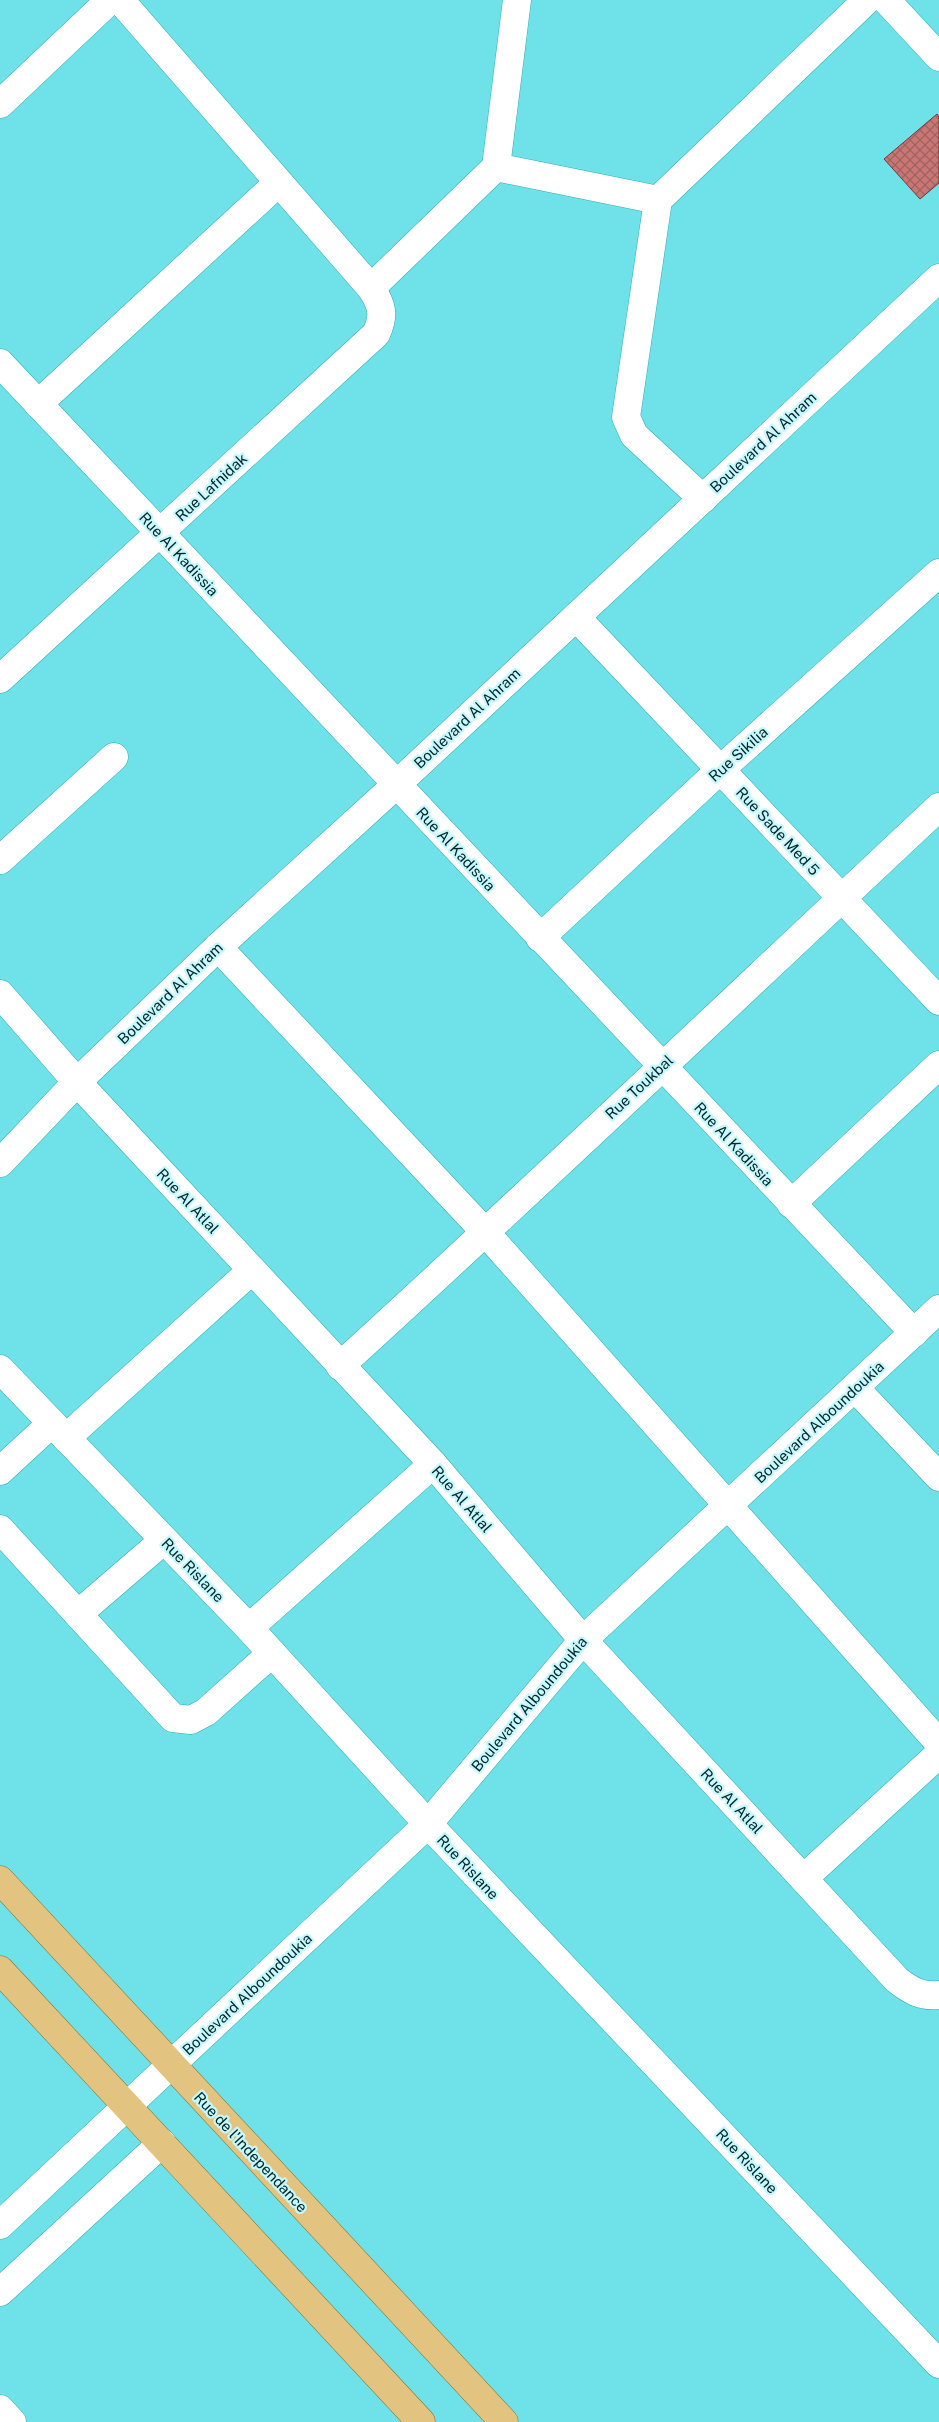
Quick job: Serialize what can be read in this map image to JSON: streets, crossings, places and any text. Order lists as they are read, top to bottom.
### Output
{
  "streets": {
    "main road": ["Rue de l'Independance"],
    "street": [
      "Boulevard Al Ahram",
      "Rue Lafnidak",
      "Rue Al Kadissia",
      "Rue Sikilia",
      "Rue Sade Med 5",
      "Rue Toukbal",
      "Rue Al Atlal",
      "Boulevard Alboundoukia",
      "Rue Rislane"
    ]
  },
  "crossings": [
    ["Boulevard Al Ahram", "Rue Al Kadissia"],
    ["Boulevard Al Ahram", "Rue Sade Med 5"],
    ["Boulevard Al Ahram", "Rue Al Atlal"],
    ["Rue Lafnidak", "Rue Al Kadissia"],
    ["Rue Al Kadissia", "Rue Sikilia"],
    ["Rue Al Kadissia", "Rue Toukbal"],
    ["Rue Al Kadissia", "Boulevard Alboundoukia"],
    ["Rue Sikilia", "Rue Sade Med 5"],
    ["Rue Sade Med 5", "Rue Toukbal"],
    ["Rue Toukbal", "Rue Al Atlal"],
    ["Rue Al Atlal", "Boulevard Alboundoukia"],
    ["Boulevard Alboundoukia", "Rue Rislane"],
    ["Boulevard Alboundoukia", "Rue de l'Independance"]
  ]
}
